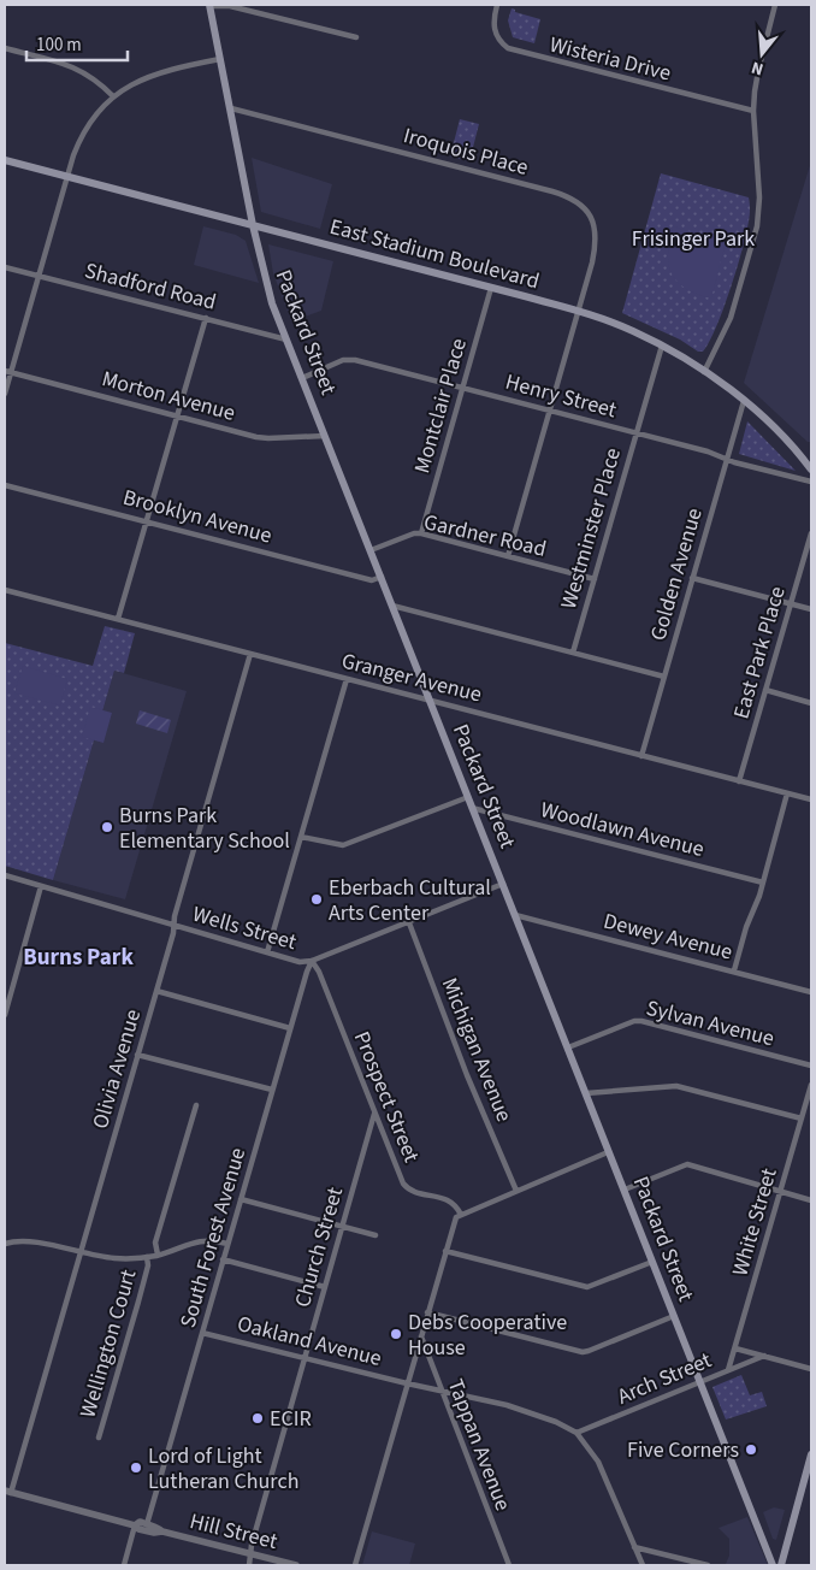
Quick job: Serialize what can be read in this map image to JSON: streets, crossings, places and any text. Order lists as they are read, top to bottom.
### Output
{
  "streets": {
    "main road": ["East Stadium Boulevard", "Packard Street"],
    "street": [
      "Wisteria Drive",
      "Iroquois Place",
      "Shadford Road",
      "Morton Avenue",
      "Henry Street",
      "Montclair Place",
      "Brooklyn Avenue",
      "Westminster Place",
      "Gardner Road",
      "Golden Avenue",
      "East Park Place",
      "Granger Avenue",
      "Woodlawn Avenue",
      "Wells Street",
      "Dewey Avenue",
      "Sylvan Avenue",
      "Michigan Avenue",
      "Olivia Avenue",
      "Prospect Street",
      "White Street",
      "South Forest Avenue",
      "Church Street",
      "Oakland Avenue",
      "Wellington Court",
      "Arch Street",
      "Tappan Avenue",
      "Hill Street"
    ]
  },
  "crossings": [
    ["Iroquois Place", "East Stadium Boulevard"],
    ["Iroquois Place", "Packard Street"],
    ["Iroquois Place", "Henry Street"],
    ["Iroquois Place", "Gardner Road"],
    ["East Stadium Boulevard", "Packard Street"],
    ["East Stadium Boulevard", "Montclair Place"],
    ["East Stadium Boulevard", "Westminster Place"],
    ["East Stadium Boulevard", "Golden Avenue"],
    ["Shadford Road", "Packard Street"],
    ["Packard Street", "Morton Avenue"],
    ["Packard Street", "Henry Street"],
    ["Packard Street", "Brooklyn Avenue"],
    ["Packard Street", "Gardner Road"],
    ["Packard Street", "Granger Avenue"],
    ["Packard Street", "Woodlawn Avenue"],
    ["Packard Street", "Wells Street"],
    ["Packard Street", "Dewey Avenue"],
    ["Packard Street", "Sylvan Avenue"],
    ["Packard Street", "Arch Street"],
    ["Henry Street", "Montclair Place"],
    ["Henry Street", "Westminster Place"],
    ["Henry Street", "Golden Avenue"],
    ["Montclair Place", "Gardner Road"],
    ["Westminster Place", "Gardner Road"],
    ["Golden Avenue", "Granger Avenue"],
    ["East Park Place", "Granger Avenue"],
    ["Granger Avenue", "Olivia Avenue"],
    ["Wells Street", "Michigan Avenue"],
    ["Wells Street", "Olivia Avenue"],
    ["Wells Street", "Prospect Street"],
    ["Wells Street", "South Forest Avenue"],
    ["Olivia Avenue", "Hill Street"],
    ["Prospect Street", "South Forest Avenue"],
    ["Prospect Street", "Church Street"],
    ["White Street", "Arch Street"],
    ["South Forest Avenue", "Oakland Avenue"],
    ["South Forest Avenue", "Hill Street"],
    ["Church Street", "Oakland Avenue"],
    ["Church Street", "Hill Street"],
    ["Oakland Avenue", "Arch Street"],
    ["Oakland Avenue", "Tappan Avenue"]
  ],
  "districts": ["Burns Park"],
  "parks": ["Frisinger Park"],
  "places": [
    "Burns Park Elementary School",
    "Eberbach Cultural Arts Center",
    "Debs Cooperative House",
    "ECIR",
    "Five Corners",
    "Lord of Light Lutheran Church"
  ],
  "scale_bar": "100 m",
  "north": "bottom"
}
